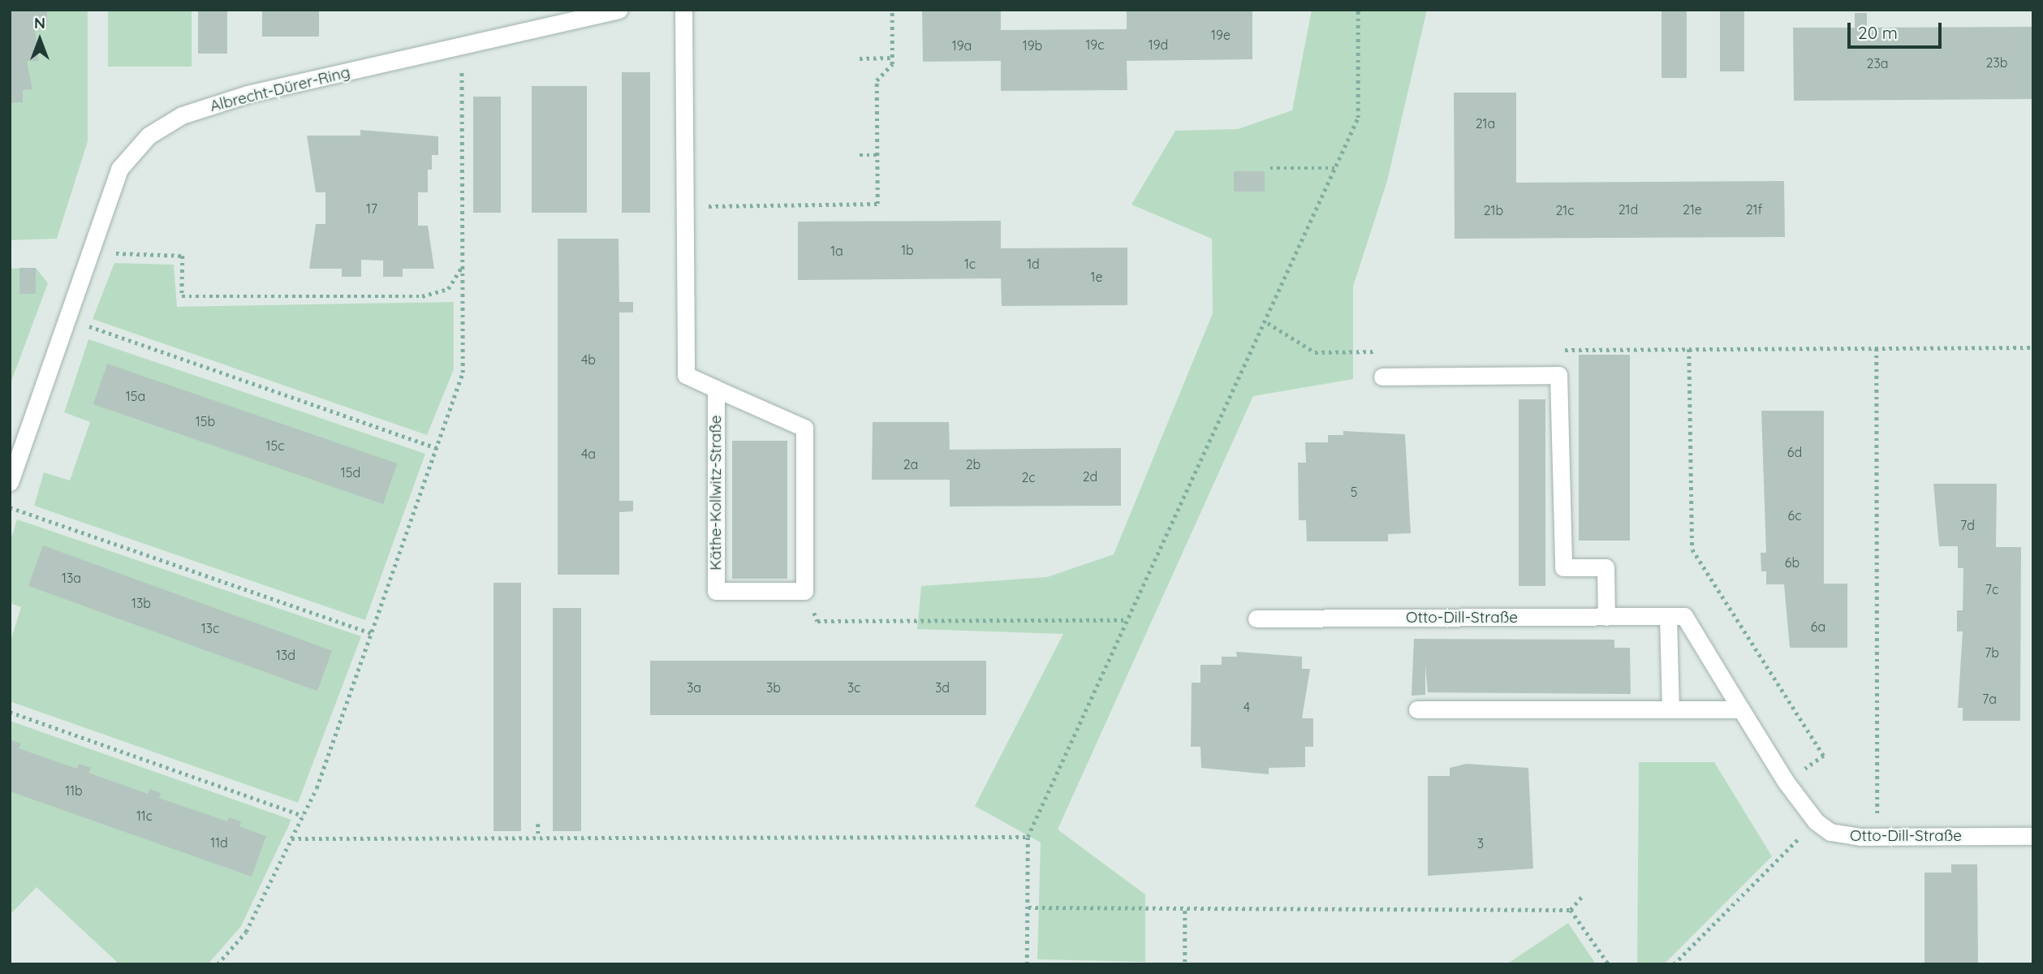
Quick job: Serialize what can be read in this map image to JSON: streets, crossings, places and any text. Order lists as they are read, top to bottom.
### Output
{
  "streets": {
    "street": ["Albrecht-Dürer-Ring", "Käthe-Kollwitz-Straße", "Otto-Dill-Straße"]
  },
  "house_numbers": [
    "19e",
    "19c",
    "19d",
    "19a",
    "19b",
    "23b",
    "23a",
    "21a",
    "17",
    "21d",
    "21e",
    "21f",
    "21b",
    "21c",
    "1b",
    "1a",
    "1c",
    "1d",
    "1e",
    "4b",
    "15a",
    "15b",
    "15c",
    "6d",
    "4a",
    "2a",
    "2b",
    "15d",
    "2d",
    "2c",
    "5",
    "6c",
    "7d",
    "6b",
    "13a",
    "7c",
    "13b",
    "6a",
    "13c",
    "7b",
    "13d",
    "3a",
    "3b",
    "3c",
    "3d",
    "7a",
    "4",
    "11b",
    "11c",
    "11d",
    "3"
  ],
  "scale_bar": "20 m",
  "north": "top"
}
